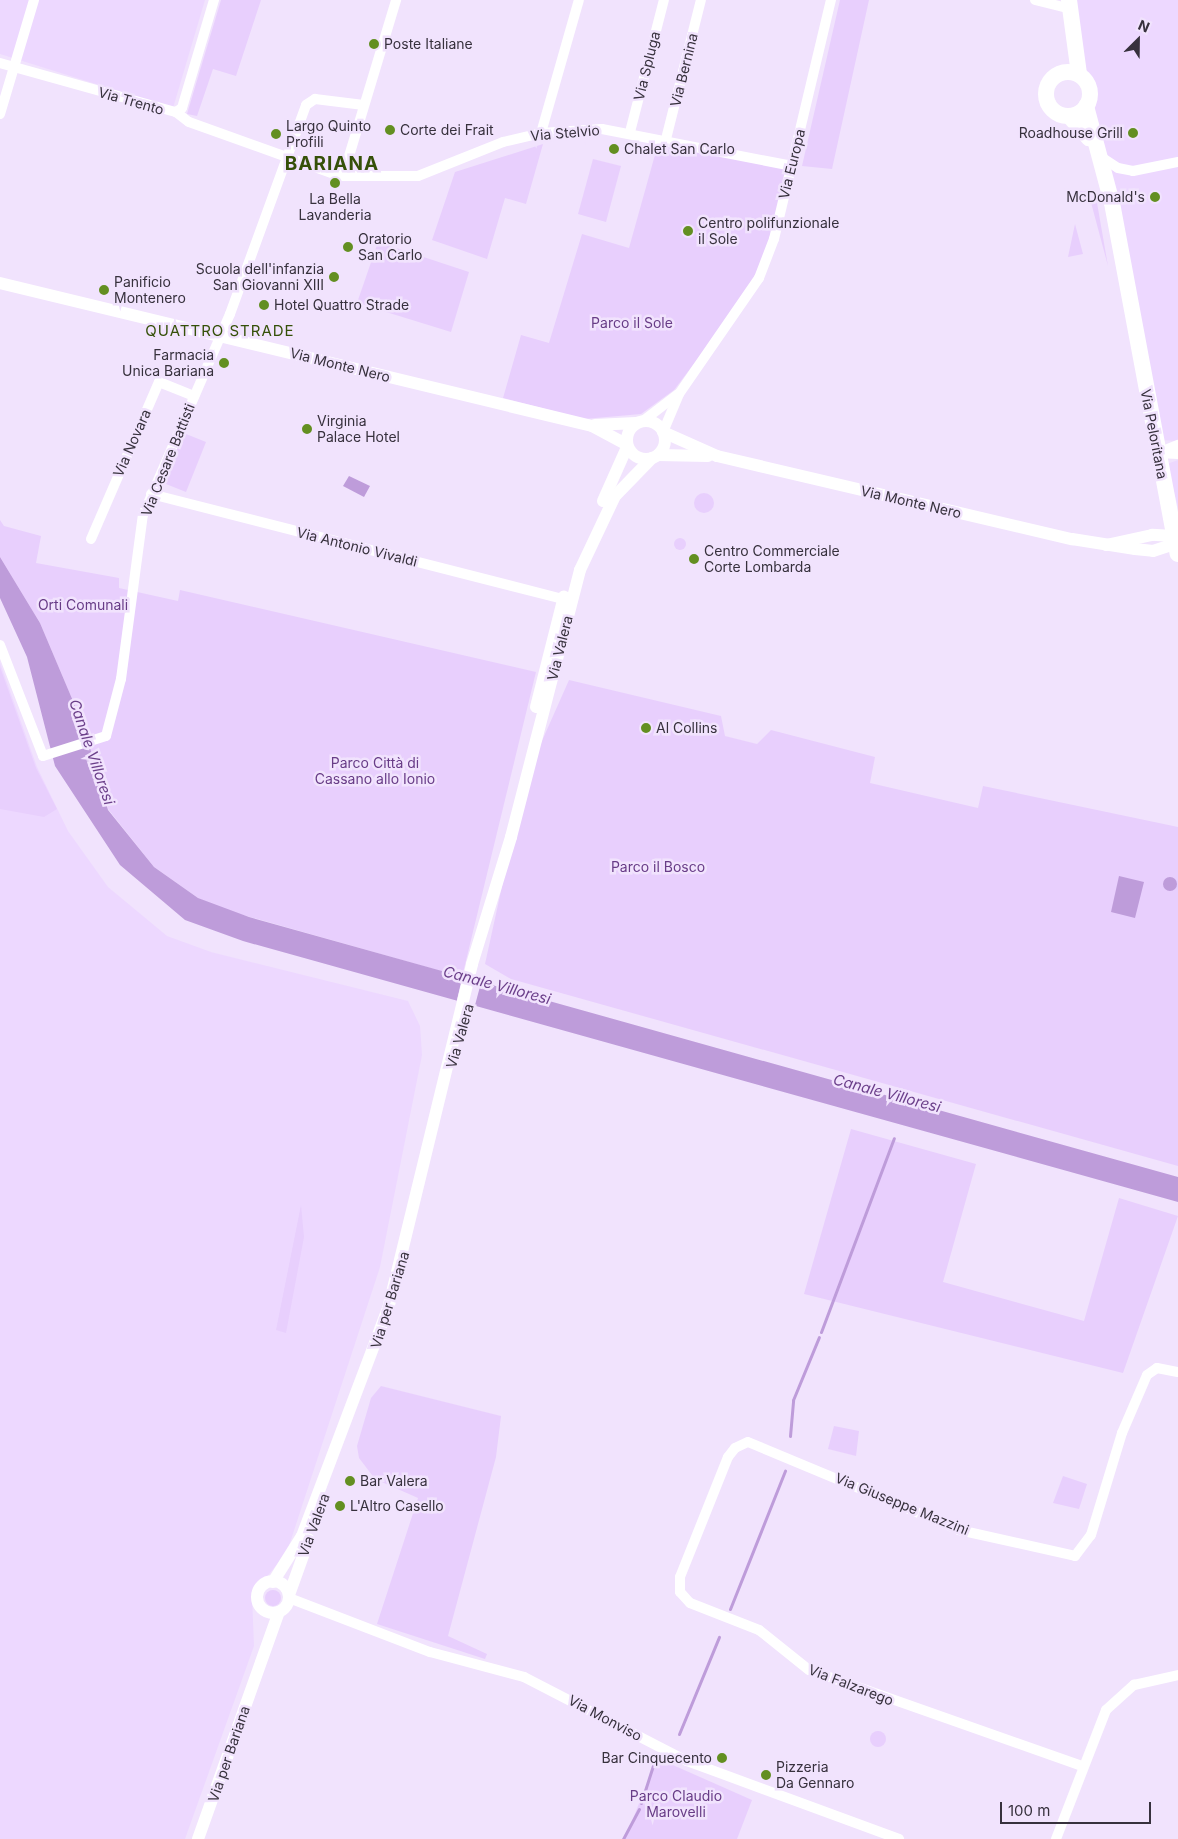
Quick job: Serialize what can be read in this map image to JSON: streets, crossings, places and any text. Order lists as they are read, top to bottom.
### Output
{
  "streets": {
    "main road": ["Via Peloritana"],
    "street": [
      "Via Spluga",
      "Via Bernina",
      "Via Trento",
      "Via Stelvio",
      "Via Europa",
      "Via Monte Nero",
      "Via Novara",
      "Via Cesare Battisti",
      "Via Antonio Vivaldi",
      "Via Valera",
      "Via per Bariana",
      "Via Giuseppe Mazzini",
      "Via Falzarego",
      "Via Monviso"
    ]
  },
  "crossings": [
    ["Via Spluga", "Via Stelvio"],
    ["Via Bernina", "Via Stelvio"],
    ["Via Trento", "Via Stelvio"],
    ["Via Trento", "Via Cesare Battisti"],
    ["Via Stelvio", "Via Europa"],
    ["Via Europa", "Via Monte Nero"],
    ["Via Europa", "Via Valera"],
    ["Via Monte Nero", "Via Peloritana"],
    ["Via Monte Nero", "Via Cesare Battisti"],
    ["Via Monte Nero", "Via Valera"],
    ["Via Novara", "Via Cesare Battisti"],
    ["Via Cesare Battisti", "Via Antonio Vivaldi"],
    ["Via Antonio Vivaldi", "Via Valera"],
    ["Via Valera", "Via per Bariana"],
    ["Via per Bariana", "Via Monviso"],
    ["Via Giuseppe Mazzini", "Via Falzarego"]
  ],
  "districts": ["BARIANA", "QUATTRO STRADE"],
  "water": ["Canale Villoresi"],
  "parks": [
    "Parco il Sole",
    "Orti Comunali",
    "Parco Città di Cassano allo Ionio",
    "Parco il Bosco",
    "Parco Claudio Marovelli"
  ],
  "places": [
    "Poste Italiane",
    "Corte dei Frait",
    "Roadhouse Grill",
    "Largo Quinto Profili",
    "Chalet San Carlo",
    "La Bella Lavanderia",
    "McDonald's",
    "Centro polifunzionale il Sole",
    "Oratorio San Carlo",
    "Scuola dell'infanzia San Giovanni XIII",
    "Panificio Montenero",
    "Hotel Quattro Strade",
    "Farmacia Unica Bariana",
    "Virginia Palace Hotel",
    "Centro Commerciale Corte Lombarda",
    "Al Collins",
    "Bar Valera",
    "L'Altro Casello",
    "Bar Cinquecento",
    "Pizzeria Da Gennaro"
  ],
  "scale_bar": "100 m",
  "north": "top right"
}
